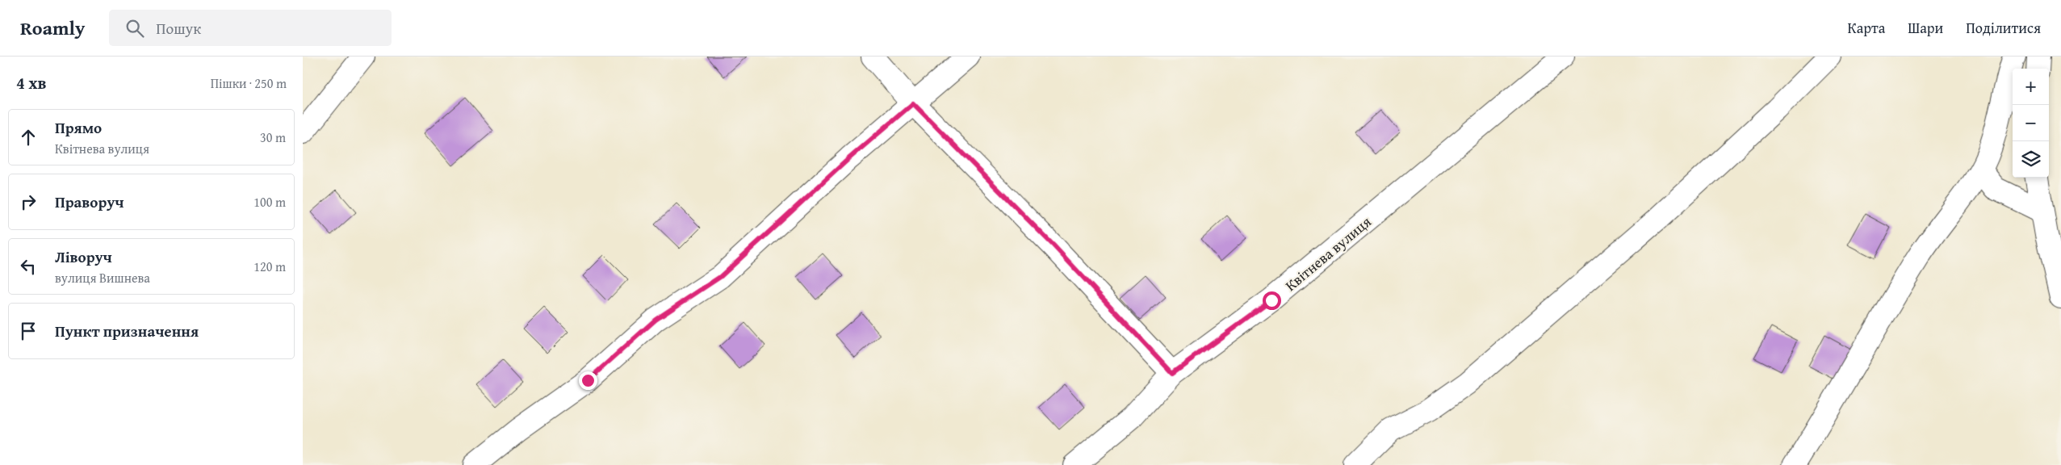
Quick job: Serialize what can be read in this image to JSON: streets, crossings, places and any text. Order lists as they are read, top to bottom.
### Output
{
  "streets": {
    "street": ["Квітнева вулиця"]
  },
  "page": {
    "header": "Roamly",
    "search": "Пошук",
    "nav": ["Карта", "Шари", "Поділитися"],
    "heading": ["4 хв", "Пішки · 250 m"],
    "map_buttons": ["+", "−"],
    "list": [
      ["Прямо", "Квітнева вулиця", "30 m"],
      ["Праворуч", "100 m"],
      ["Ліворуч", "вулиця Вишнева", "120 m"],
      "Пункт призначення"
    ]
  }
}
